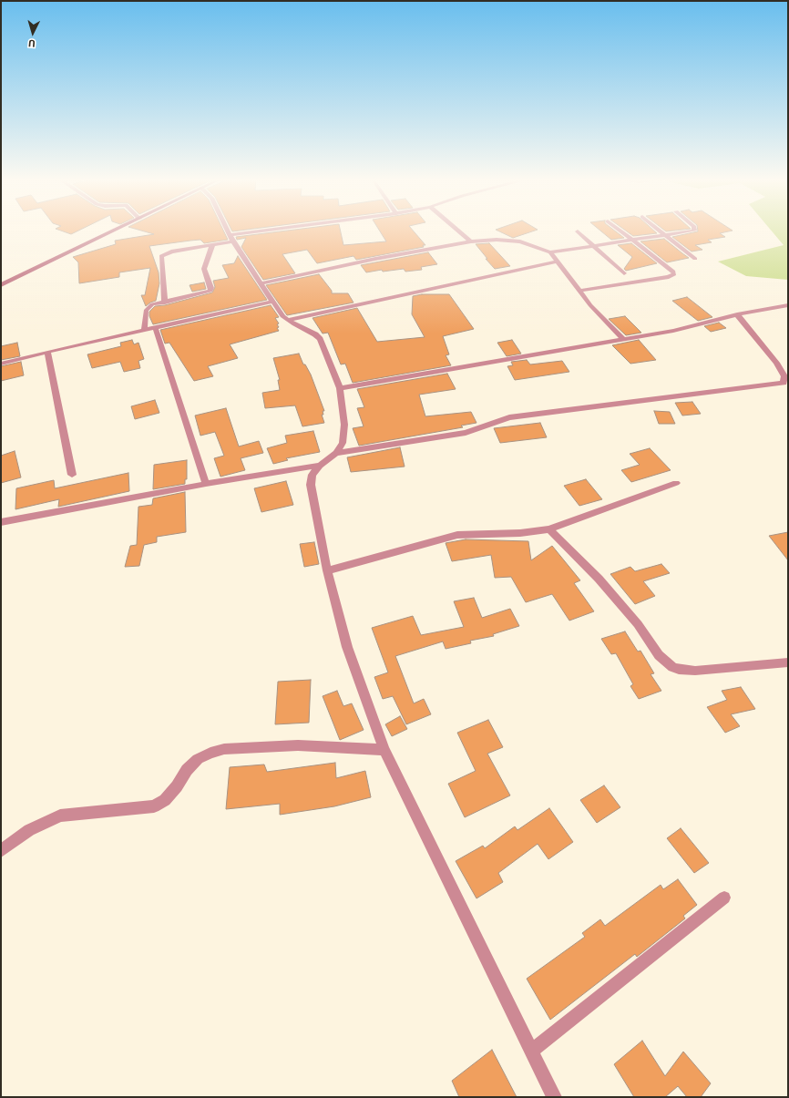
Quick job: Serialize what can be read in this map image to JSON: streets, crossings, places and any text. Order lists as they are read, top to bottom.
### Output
{
  "north": "bottom"
}
